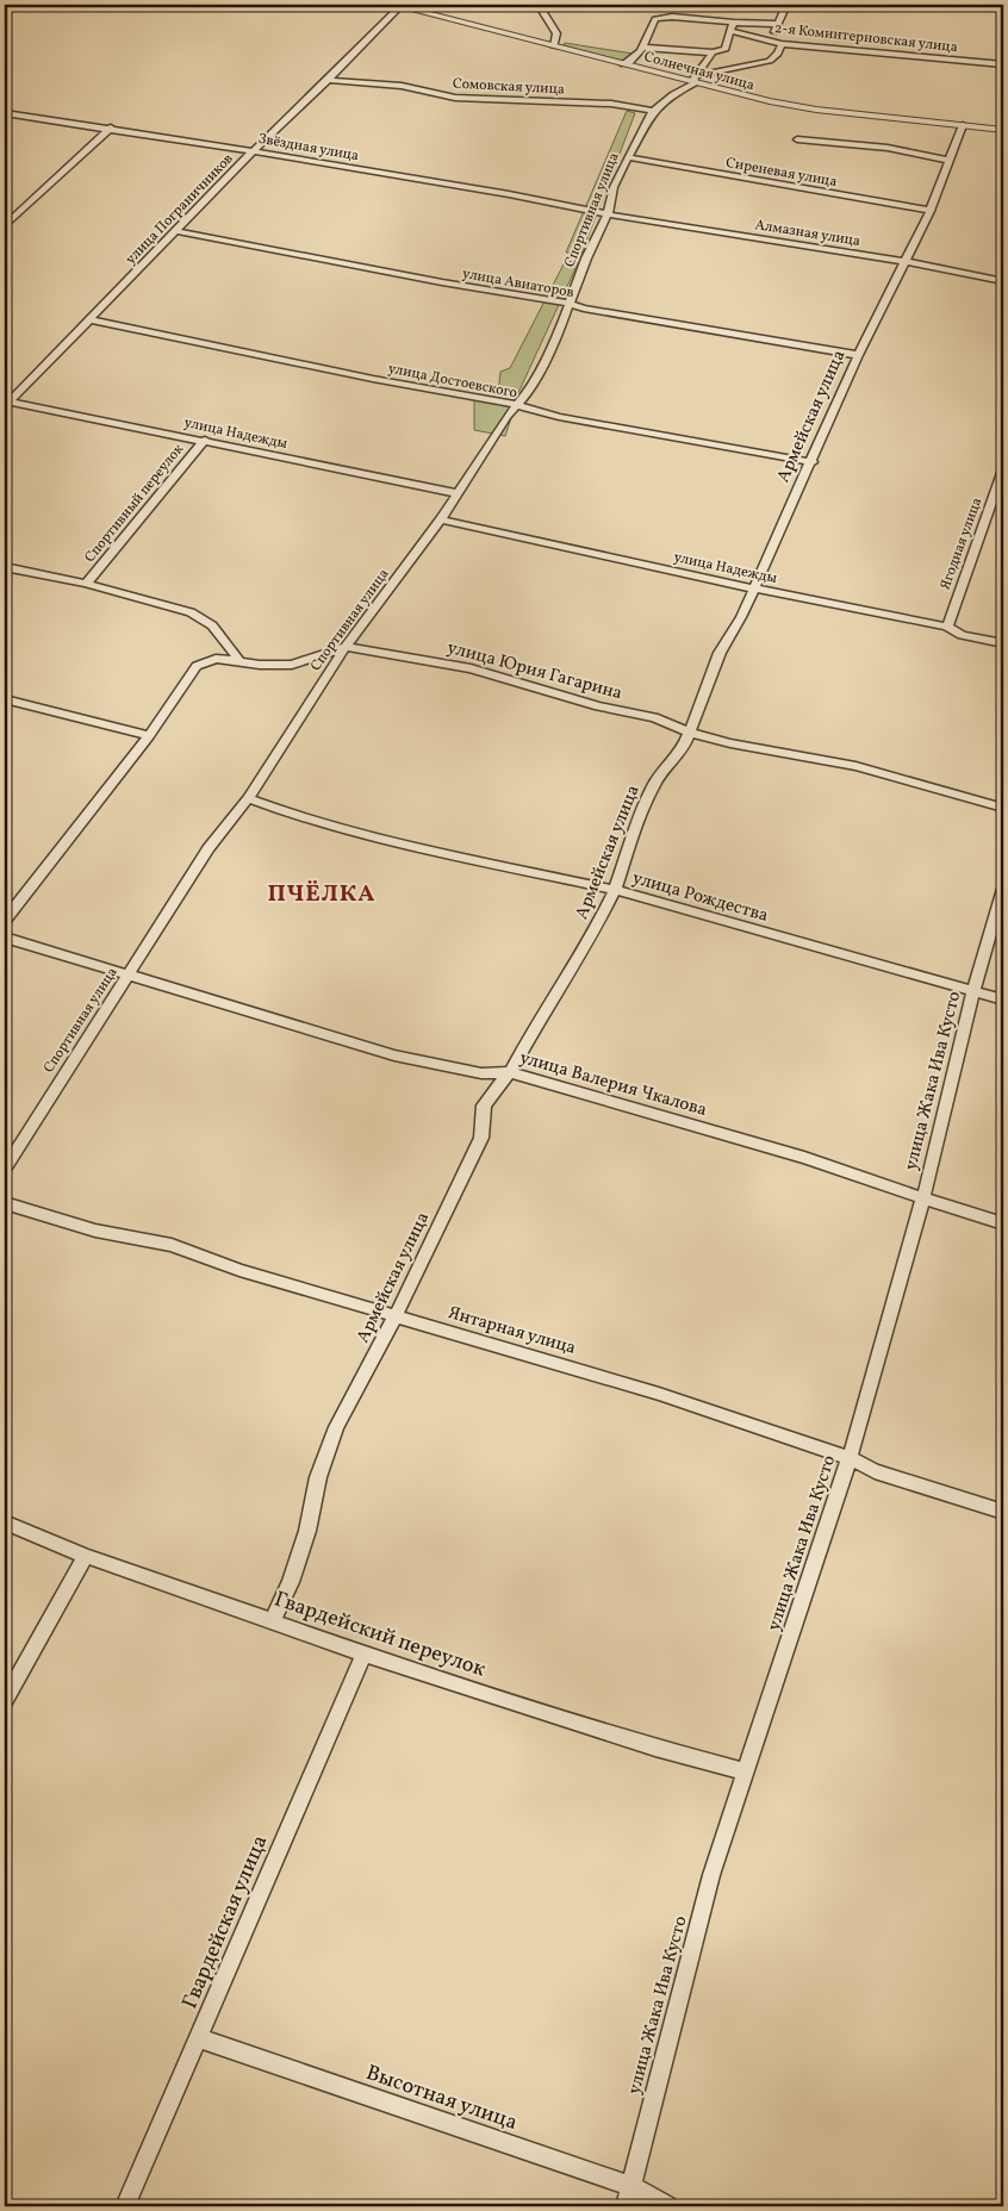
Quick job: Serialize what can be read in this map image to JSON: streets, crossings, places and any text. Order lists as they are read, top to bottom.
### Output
{
  "streets": {
    "street": [
      "2-я Коминтерновская улица",
      "Солнечная улица",
      "Сомовская улица",
      "Звёздная улица",
      "Сиреневая улица",
      "улица Пограничников",
      "Спортивная улица",
      "Алмазная улица",
      "улица Авиаторов",
      "улица Достоевского",
      "Армейская улица",
      "улица Надежды",
      "Спортивный переулок",
      "Ягодная улица",
      "улица Юрия Гагарина",
      "улица Рождества",
      "улица Жака Ива Кусто",
      "улица Валерия Чкалова",
      "Янтарная улица",
      "Гвардейский переулок",
      "Гвардейская улица",
      "Высотная улица"
    ]
  },
  "crossings": [
    ["Солнечная улица", "улица Пограничников"],
    ["Солнечная улица", "Спортивная улица"],
    ["Солнечная улица", "Армейская улица"],
    ["Сомовская улица", "улица Пограничников"],
    ["Сомовская улица", "Спортивная улица"],
    ["Звёздная улица", "улица Пограничников"],
    ["Звёздная улица", "Спортивная улица"],
    ["Звёздная улица", "Алмазная улица"],
    ["Сиреневая улица", "Спортивная улица"],
    ["Сиреневая улица", "Армейская улица"],
    ["улица Пограничников", "улица Авиаторов"],
    ["улица Пограничников", "улица Достоевского"],
    ["улица Пограничников", "улица Надежды"],
    ["Спортивная улица", "Алмазная улица"],
    ["Спортивная улица", "улица Авиаторов"],
    ["Спортивная улица", "улица Достоевского"],
    ["Спортивная улица", "улица Надежды"],
    ["Спортивная улица", "улица Юрия Гагарина"],
    ["Спортивная улица", "улица Рождества"],
    ["Спортивная улица", "улица Валерия Чкалова"],
    ["Алмазная улица", "Армейская улица"],
    ["улица Авиаторов", "Армейская улица"],
    ["улица Достоевского", "Армейская улица"],
    ["Армейская улица", "улица Надежды"],
    ["Армейская улица", "улица Юрия Гагарина"],
    ["Армейская улица", "улица Рождества"],
    ["Армейская улица", "улица Валерия Чкалова"],
    ["Армейская улица", "Янтарная улица"],
    ["Армейская улица", "Гвардейский переулок"],
    ["улица Надежды", "Спортивный переулок"],
    ["улица Надежды", "Ягодная улица"],
    ["улица Рождества", "улица Жака Ива Кусто"],
    ["улица Жака Ива Кусто", "улица Валерия Чкалова"],
    ["улица Жака Ива Кусто", "Янтарная улица"],
    ["улица Жака Ива Кусто", "Гвардейский переулок"],
    ["улица Жака Ива Кусто", "Высотная улица"],
    ["Гвардейский переулок", "Гвардейская улица"],
    ["Гвардейская улица", "Высотная улица"]
  ],
  "districts": ["ПЧЁЛКА"]
}
